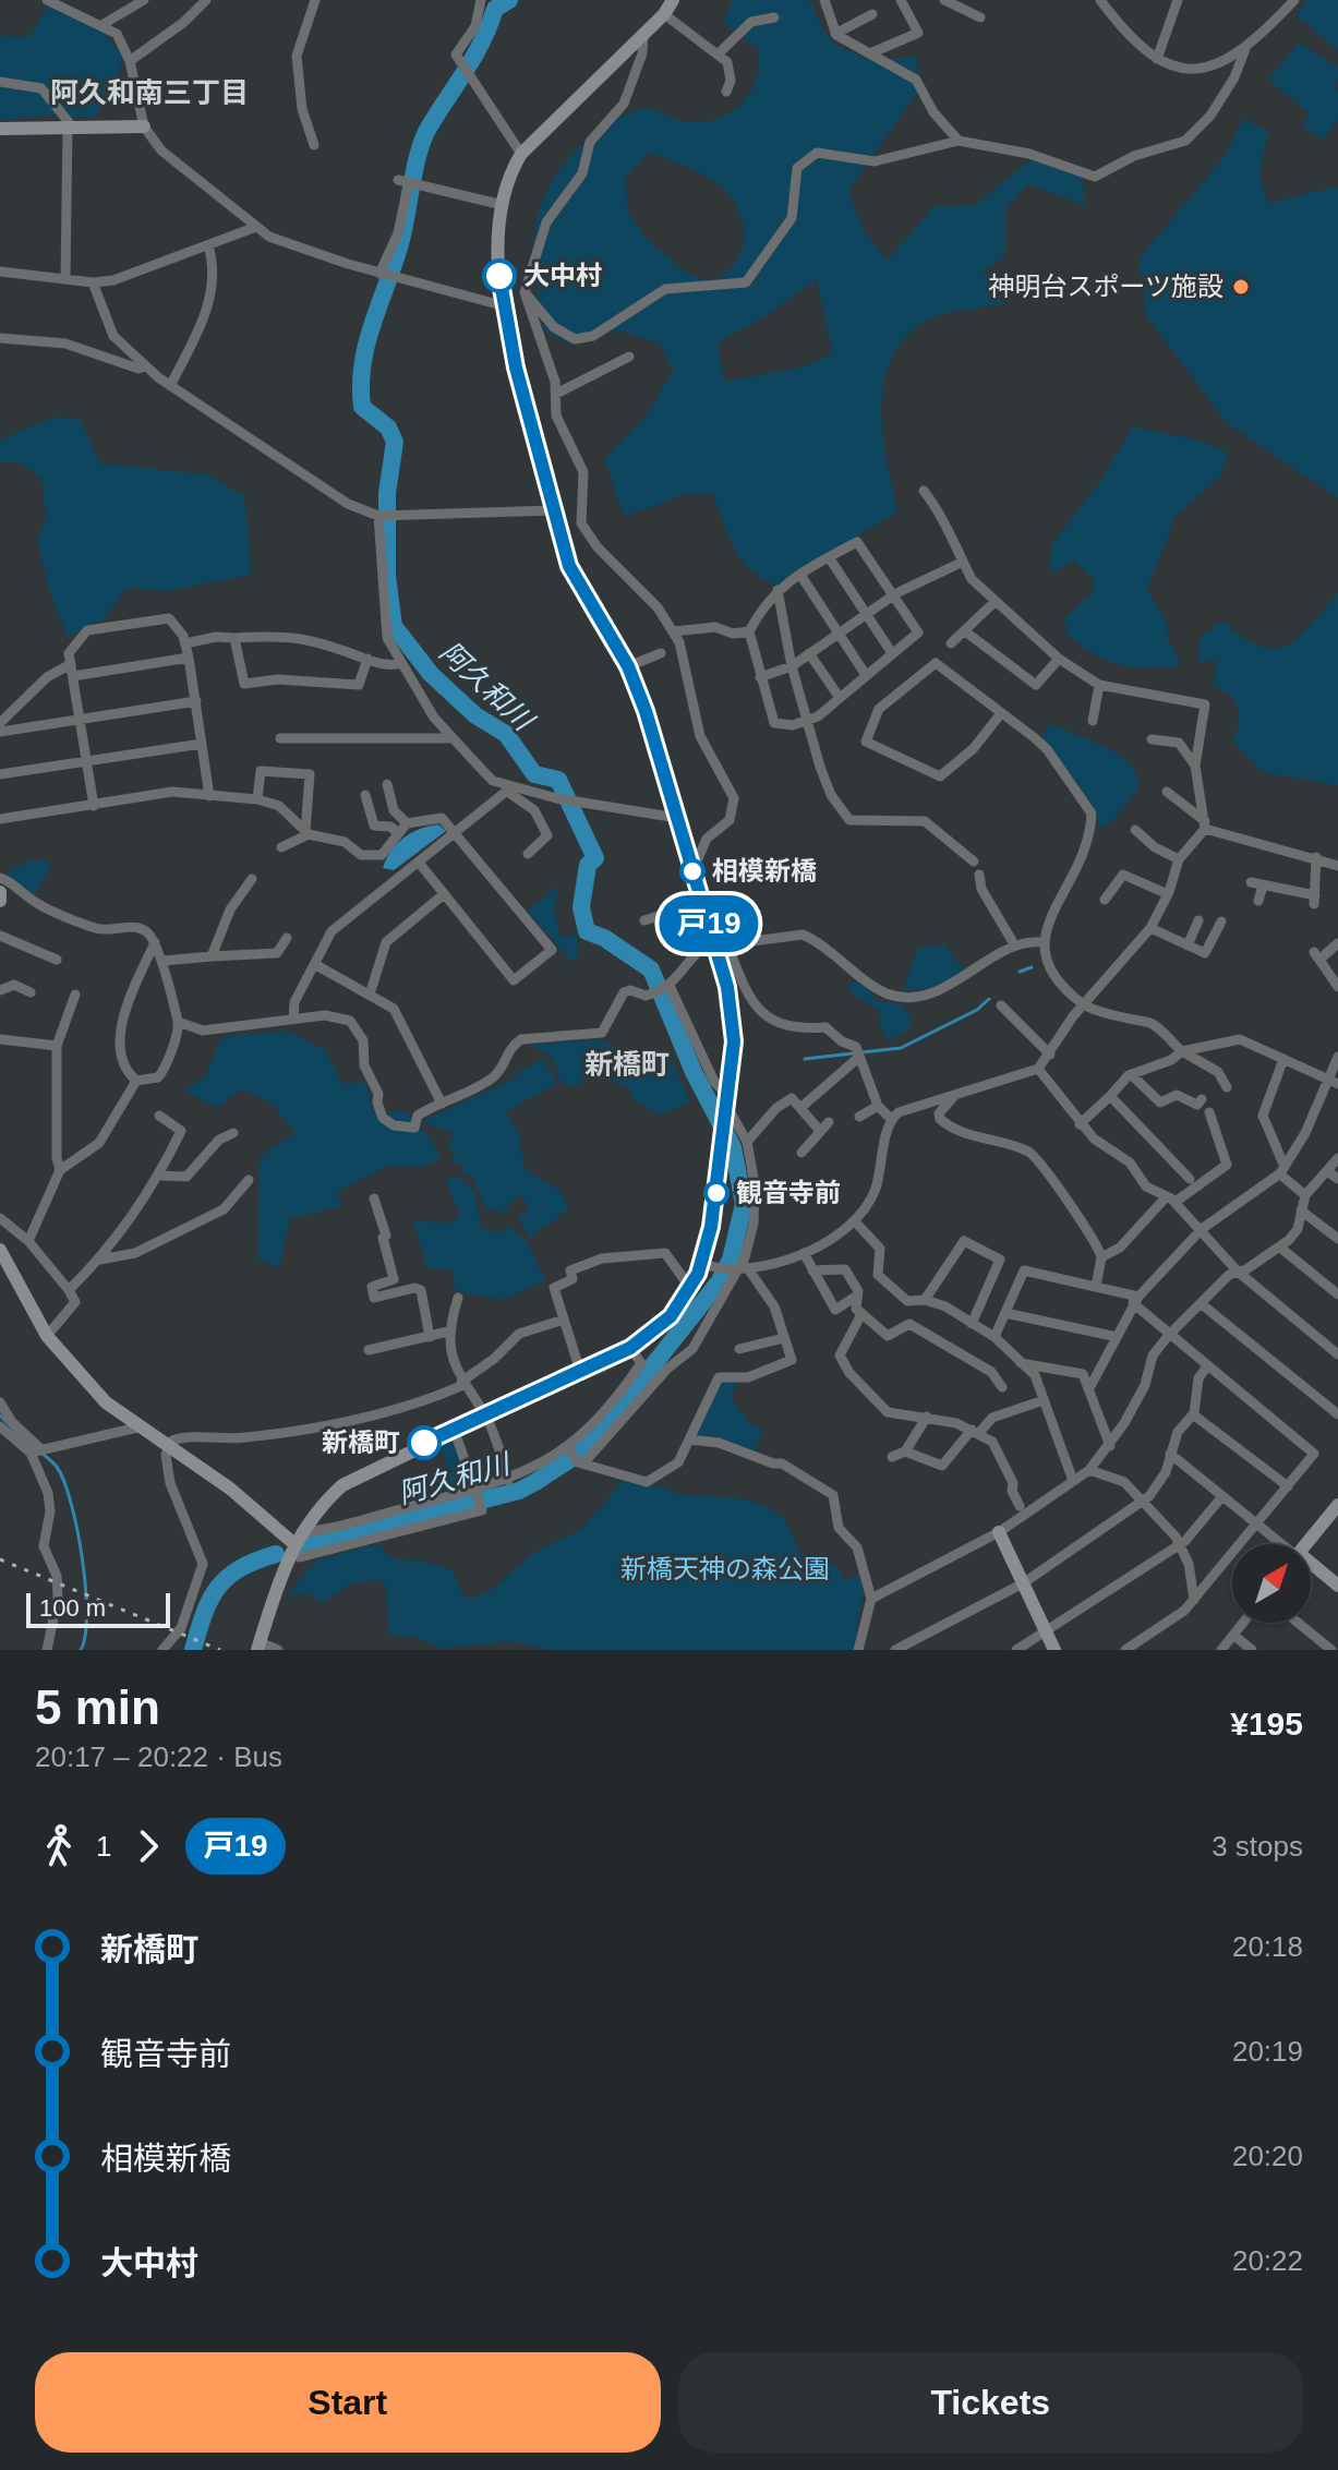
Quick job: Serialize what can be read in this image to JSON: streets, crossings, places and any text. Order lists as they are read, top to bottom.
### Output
{
  "districts": ["阿久和南三丁目", "新橋町"],
  "water": ["阿久和川"],
  "parks": ["新橋天神の森公園"],
  "places": [
    "大中村",
    "神明台スポーツ施設",
    "相模新橋",
    "観音寺前",
    "新橋町"
  ],
  "lines": ["bus line 戸19"],
  "scale_bar": "100 m",
  "north": "top right",
  "page": {
    "on_map": "戸19",
    "scale": "100 m",
    "heading": ["5 min", "20:17 – 20:22 · Bus", "¥195"],
    "legs": ["1", "戸19", "3 stops"],
    "list": [
      {
        "name": "新橋町",
        "value": "20:18"
      },
      {
        "name": "観音寺前",
        "value": "20:19"
      },
      {
        "name": "相模新橋",
        "value": "20:20"
      },
      {
        "name": "大中村",
        "value": "20:22"
      }
    ],
    "buttons": ["Start", "Tickets"]
  }
}
